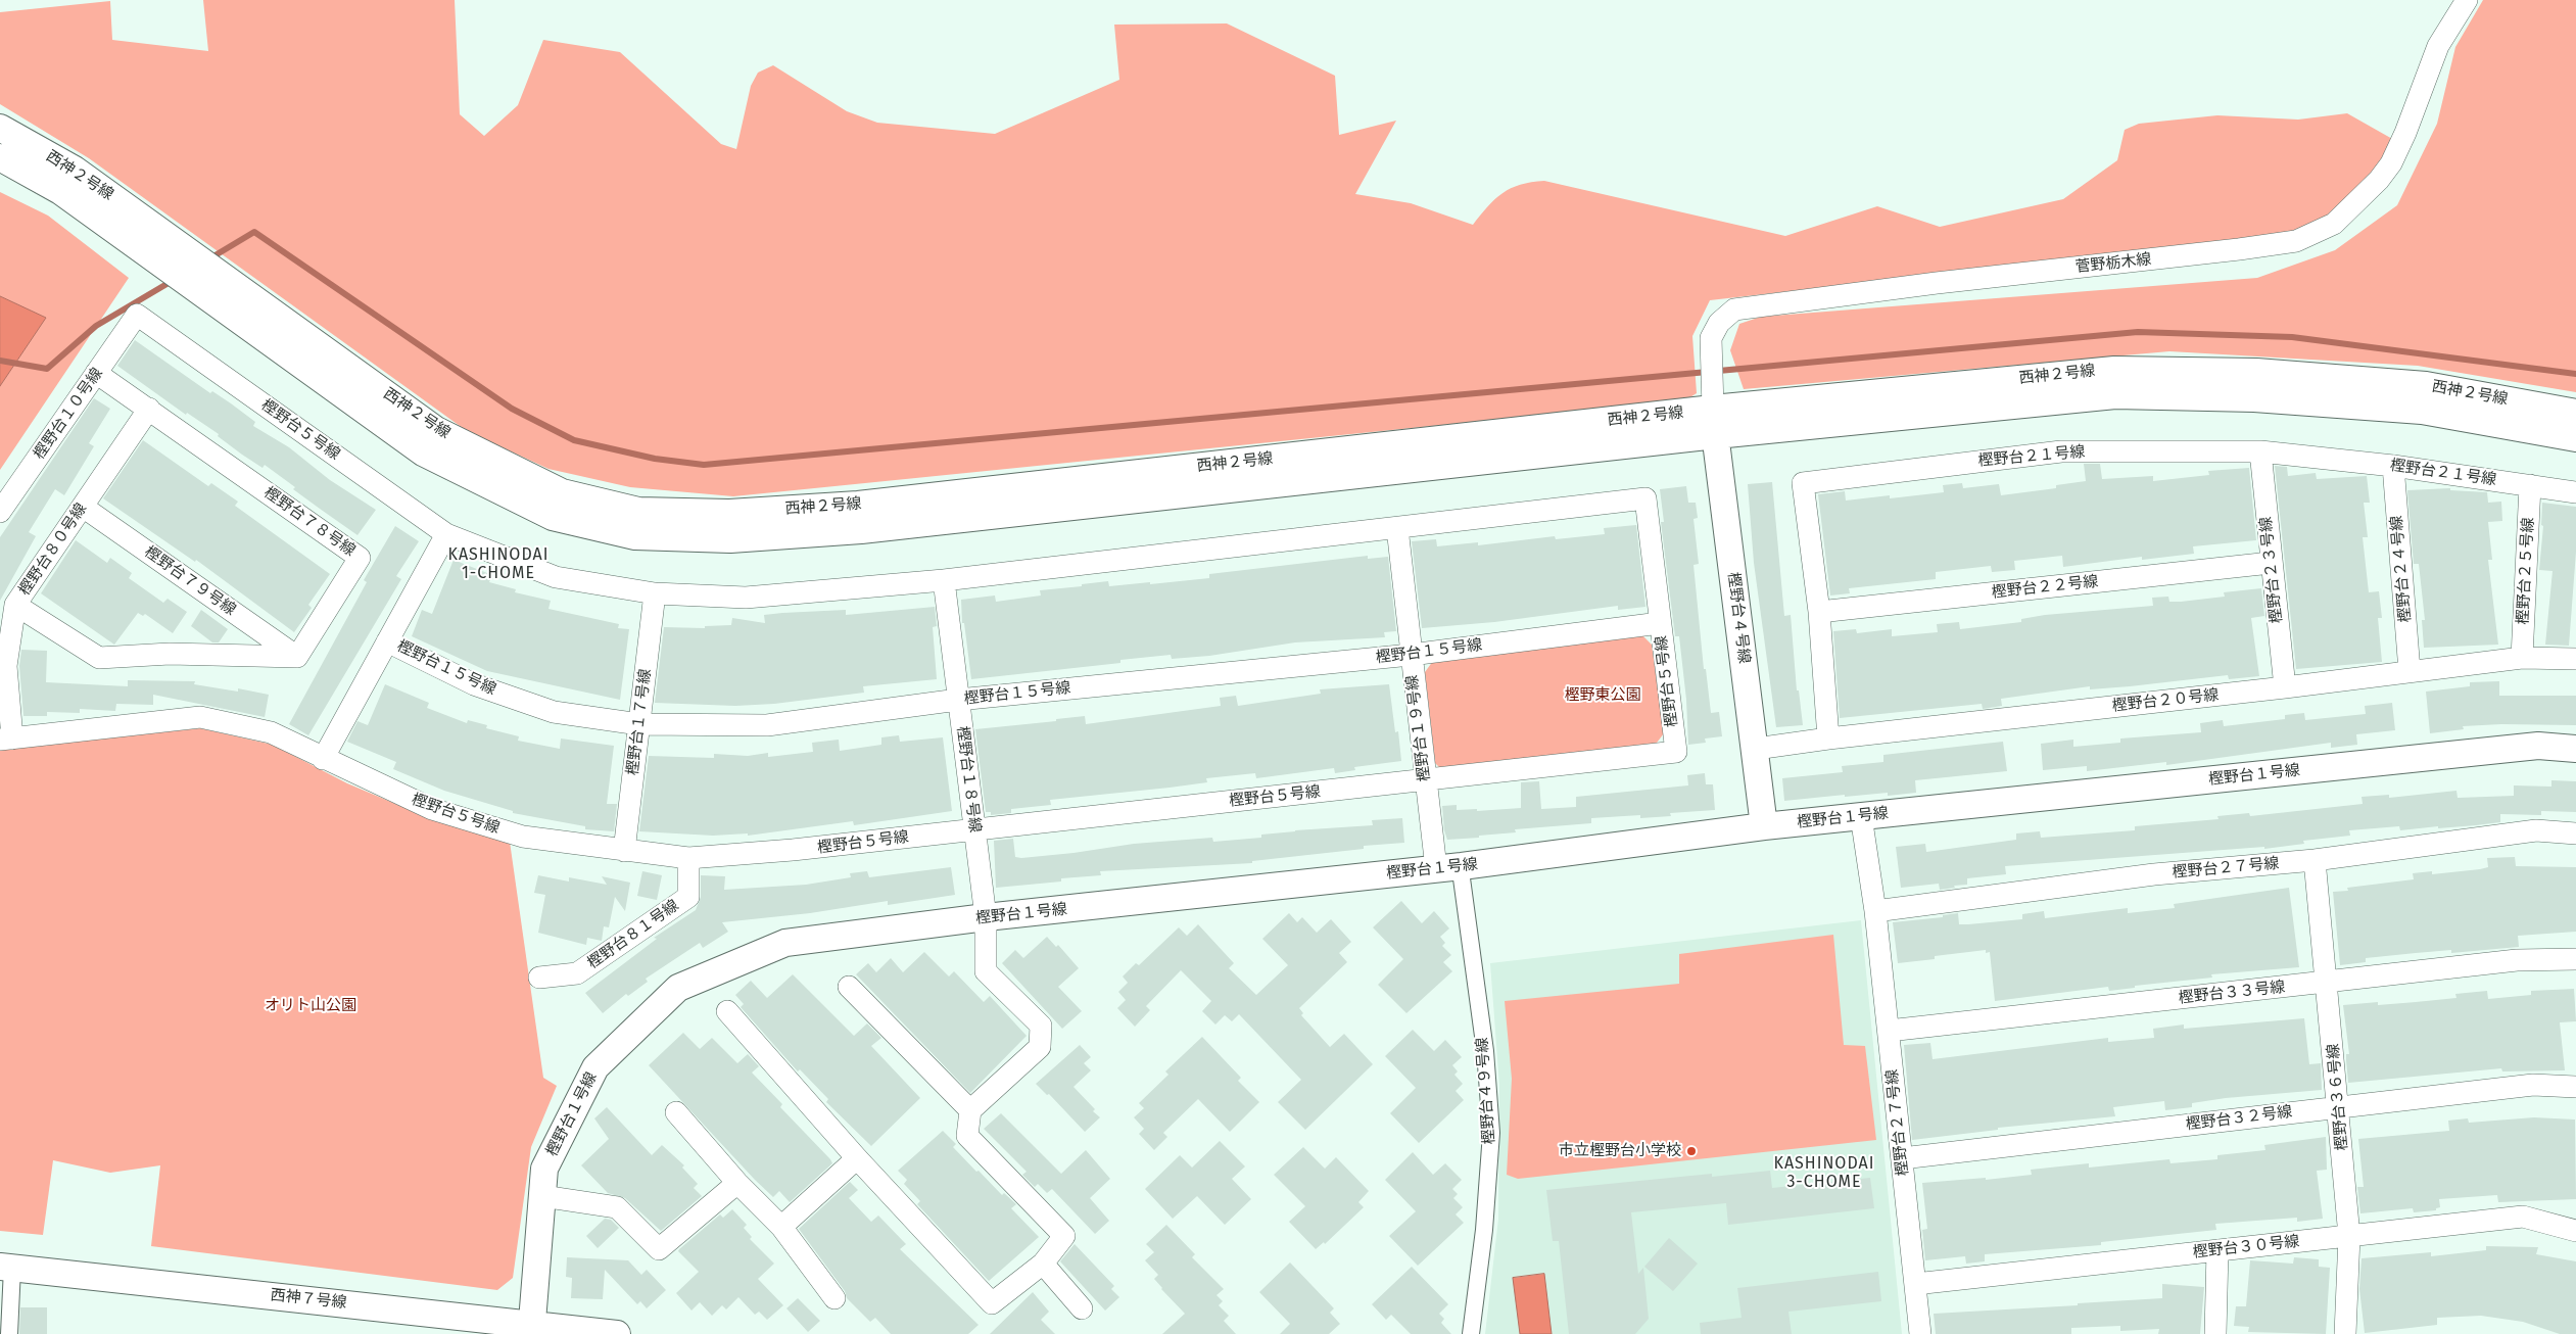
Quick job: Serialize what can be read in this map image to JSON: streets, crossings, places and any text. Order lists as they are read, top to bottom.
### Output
{
  "streets": {
    "street": [
      "西神２号線",
      "菅野栃木線",
      "樫野台１０号線",
      "樫野台５号線",
      "樫野台２１号線",
      "樫野台７８号線",
      "樫野台８０号線",
      "樫野台２４号線",
      "樫野台２３号線",
      "樫野台２５号線",
      "樫野台７９号線",
      "樫野台２２号線",
      "樫野台４号線",
      "樫野台１５号線",
      "樫野台２０号線",
      "樫野台１７号線",
      "樫野台１９号線",
      "樫野台１号線",
      "樫野台１８号線",
      "樫野台２７号線",
      "樫野台８１号線",
      "樫野台３３号線",
      "樫野台４９号線",
      "樫野台３６号線",
      "樫野台３２号線",
      "樫野台３０号線",
      "西神７号線"
    ]
  },
  "crossings": [
    ["西神２号線", "菅野栃木線"],
    ["西神２号線", "樫野台４号線"],
    ["菅野栃木線", "樫野台４号線"],
    ["樫野台１０号線", "樫野台５号線"],
    ["樫野台１０号線", "樫野台７８号線"],
    ["樫野台５号線", "樫野台８０号線"],
    ["樫野台５号線", "樫野台１５号線"],
    ["樫野台５号線", "樫野台１７号線"],
    ["樫野台５号線", "樫野台１９号線"],
    ["樫野台５号線", "樫野台１８号線"],
    ["樫野台５号線", "樫野台８１号線"],
    ["樫野台２１号線", "樫野台２４号線"],
    ["樫野台２１号線", "樫野台２３号線"],
    ["樫野台２１号線", "樫野台２５号線"],
    ["樫野台２１号線", "樫野台２２号線"],
    ["樫野台２１号線", "樫野台２０号線"],
    ["樫野台７８号線", "樫野台８０号線"],
    ["樫野台７８号線", "樫野台７９号線"],
    ["樫野台８０号線", "樫野台７９号線"],
    ["樫野台２４号線", "樫野台２０号線"],
    ["樫野台２３号線", "樫野台２２号線"],
    ["樫野台２３号線", "樫野台２０号線"],
    ["樫野台２５号線", "樫野台２０号線"],
    ["樫野台４号線", "樫野台２０号線"],
    ["樫野台４号線", "樫野台１号線"],
    ["樫野台１５号線", "樫野台１７号線"],
    ["樫野台１５号線", "樫野台１９号線"],
    ["樫野台１５号線", "樫野台１８号線"],
    ["樫野台１９号線", "樫野台１号線"],
    ["樫野台１号線", "樫野台１８号線"],
    ["樫野台１号線", "樫野台２７号線"],
    ["樫野台１号線", "西神７号線"],
    ["樫野台２７号線", "樫野台３３号線"],
    ["樫野台２７号線", "樫野台３６号線"],
    ["樫野台２７号線", "樫野台３２号線"],
    ["樫野台２７号線", "樫野台３０号線"],
    ["樫野台３３号線", "樫野台３６号線"],
    ["樫野台３６号線", "樫野台３２号線"],
    ["樫野台３６号線", "樫野台３０号線"]
  ],
  "districts": ["KASHINODAI 1-CHOME", "KASHINODAI 3-CHOME"],
  "parks": ["樫野東公園", "オリト山公園"],
  "places": ["市立樫野台小学校"]
}
